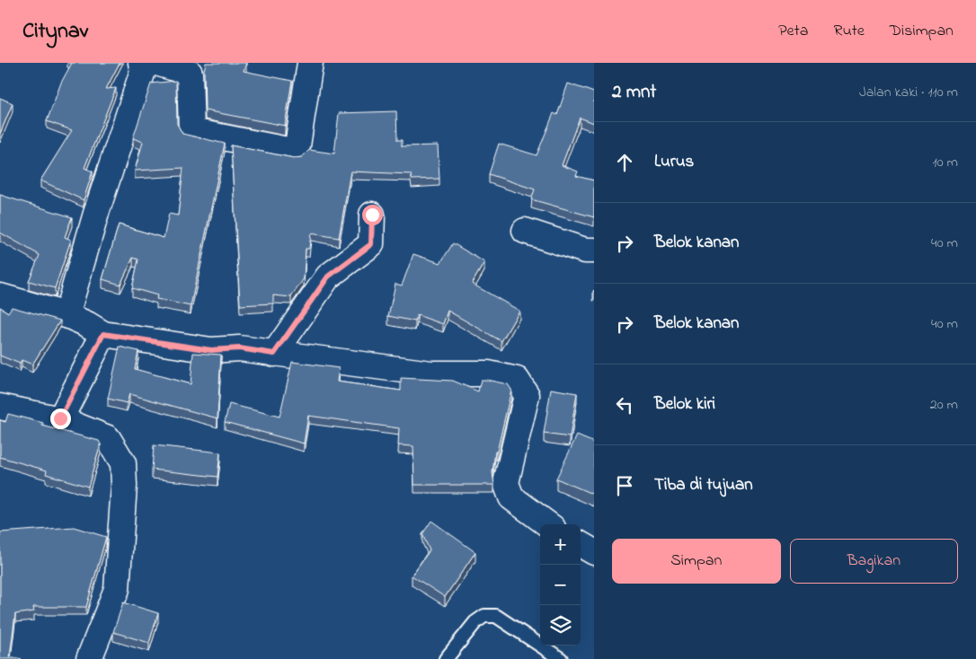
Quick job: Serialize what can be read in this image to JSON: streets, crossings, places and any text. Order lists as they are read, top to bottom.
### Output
{
  "page": {
    "header": "Citynav",
    "nav": ["Peta", "Rute", "Disimpan"],
    "heading": ["2 mnt", "Jalan kaki · 110 m"],
    "list": [
      ["Lurus", "10 m"],
      ["Belok kanan", "40 m"],
      ["Belok kanan", "40 m"],
      ["Belok kiri", "20 m"],
      "Tiba di tujuan"
    ],
    "map_buttons": ["+", "−"],
    "buttons": ["Simpan", "Bagikan"]
  }
}
